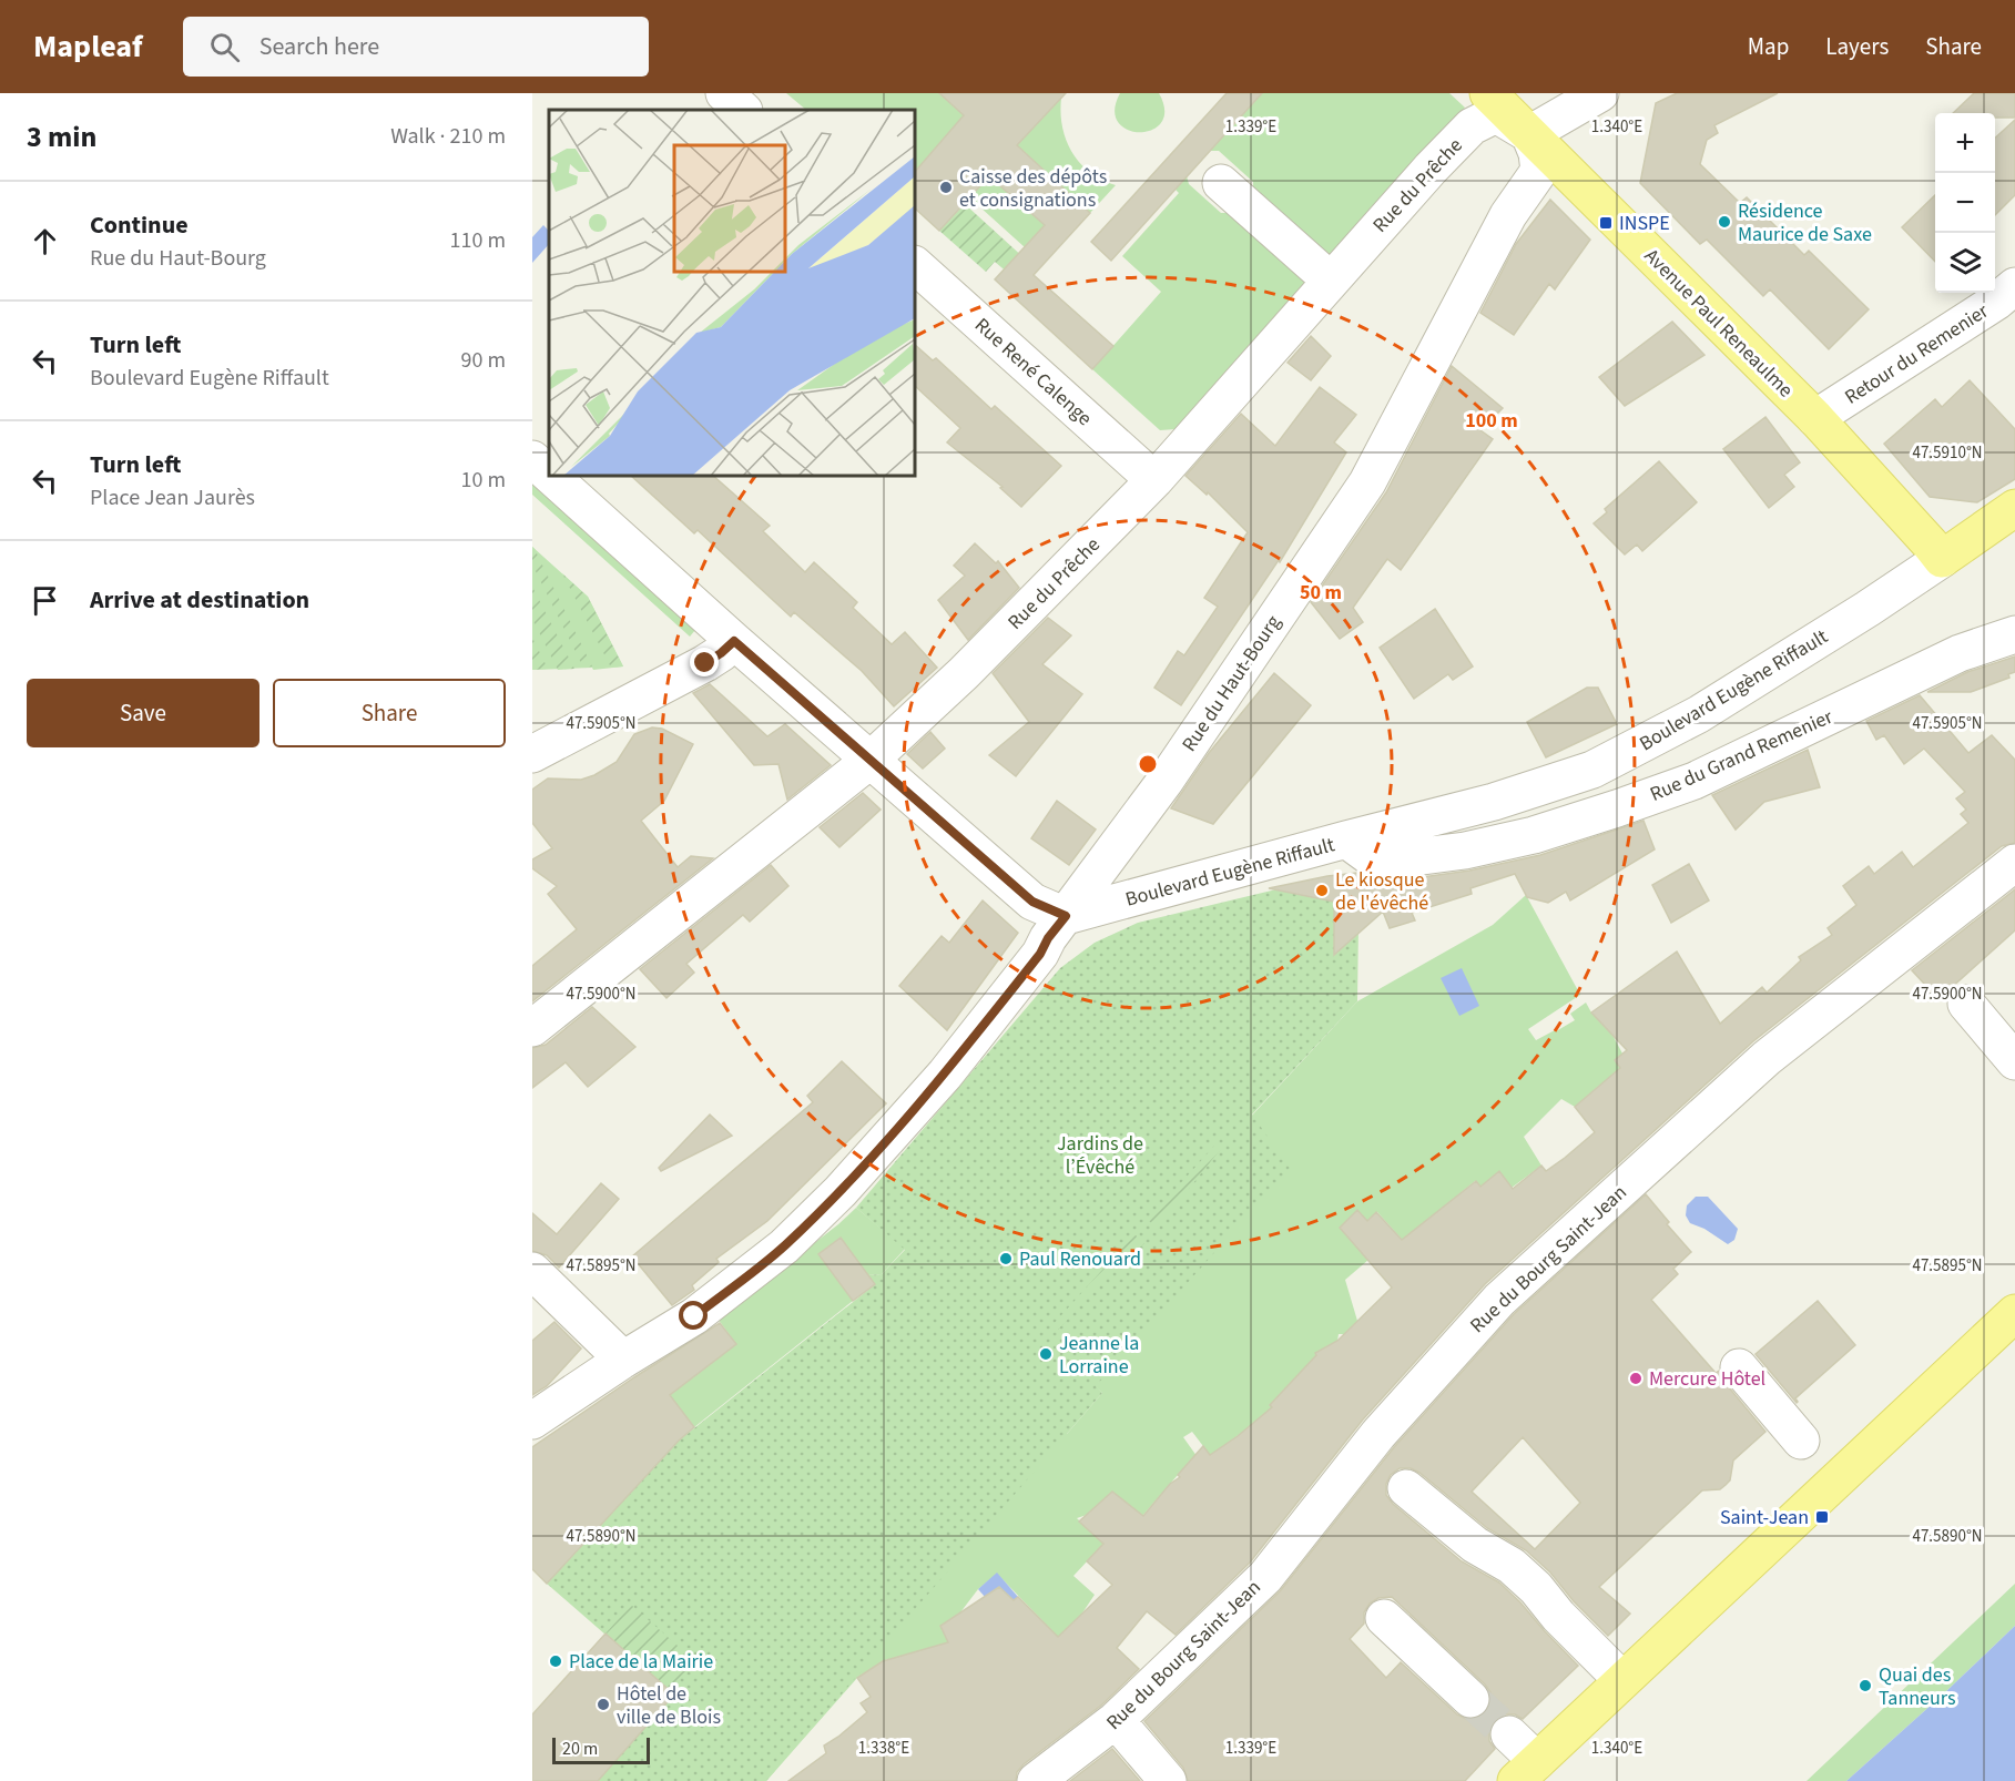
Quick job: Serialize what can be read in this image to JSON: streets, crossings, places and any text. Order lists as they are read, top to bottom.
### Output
{
  "streets": {
    "main road": ["Avenue Paul Reneaulme", "Boulevard Eugène Riffault"],
    "street": [
      "Rue du Prêche",
      "Retour du Remenier",
      "Rue René Calenge",
      "Rue du Haut-Bourg",
      "Rue du Grand Remenier",
      "Rue du Bourg Saint-Jean"
    ]
  },
  "crossings": [
    ["Rue du Prêche", "Avenue Paul Reneaulme"],
    ["Rue du Prêche", "Rue René Calenge"],
    ["Rue du Prêche", "Rue du Haut-Bourg"],
    ["Avenue Paul Reneaulme", "Retour du Remenier"],
    ["Avenue Paul Reneaulme", "Rue du Haut-Bourg"],
    ["Avenue Paul Reneaulme", "Boulevard Eugène Riffault"],
    ["Rue du Haut-Bourg", "Boulevard Eugène Riffault"],
    ["Boulevard Eugène Riffault", "Rue du Grand Remenier"]
  ],
  "parks": ["Jardins de l’Évêché"],
  "places": {
    "other": [
      "Caisse des dépôts et consignations",
      "Résidence Maurice de Saxe",
      "Le kiosque de l'évêché",
      "Paul Renouard",
      "Jeanne la Lorraine",
      "Mercure Hôtel",
      "Place de la Mairie",
      "Quai des Tanneurs",
      "Hôtel de ville de Blois"
    ],
    "transit": ["INSPE", "Saint-Jean"]
  },
  "scale_bar": "20 m",
  "page": {
    "header": "Mapleaf",
    "search": "Search here",
    "nav": ["Map", "Layers", "Share"],
    "heading": ["3 min", "Walk · 210 m"],
    "map_buttons": ["+", "−"],
    "list": [
      ["Continue", "Rue du Haut-Bourg", "110 m"],
      ["Turn left", "Boulevard Eugène Riffault", "90 m"],
      ["Turn left", "Place Jean Jaurès", "10 m"],
      "Arrive at destination"
    ],
    "buttons": ["Save", "Share"],
    "scale": "20 m"
  },
  "coordinates": [
    "1.339°E",
    "1.340°E",
    "47.5910°N",
    "47.5905°N",
    "47.5900°N",
    "47.5895°N",
    "47.5890°N",
    "1.338°E"
  ],
  "rings": ["100 m", "50 m"]
}
